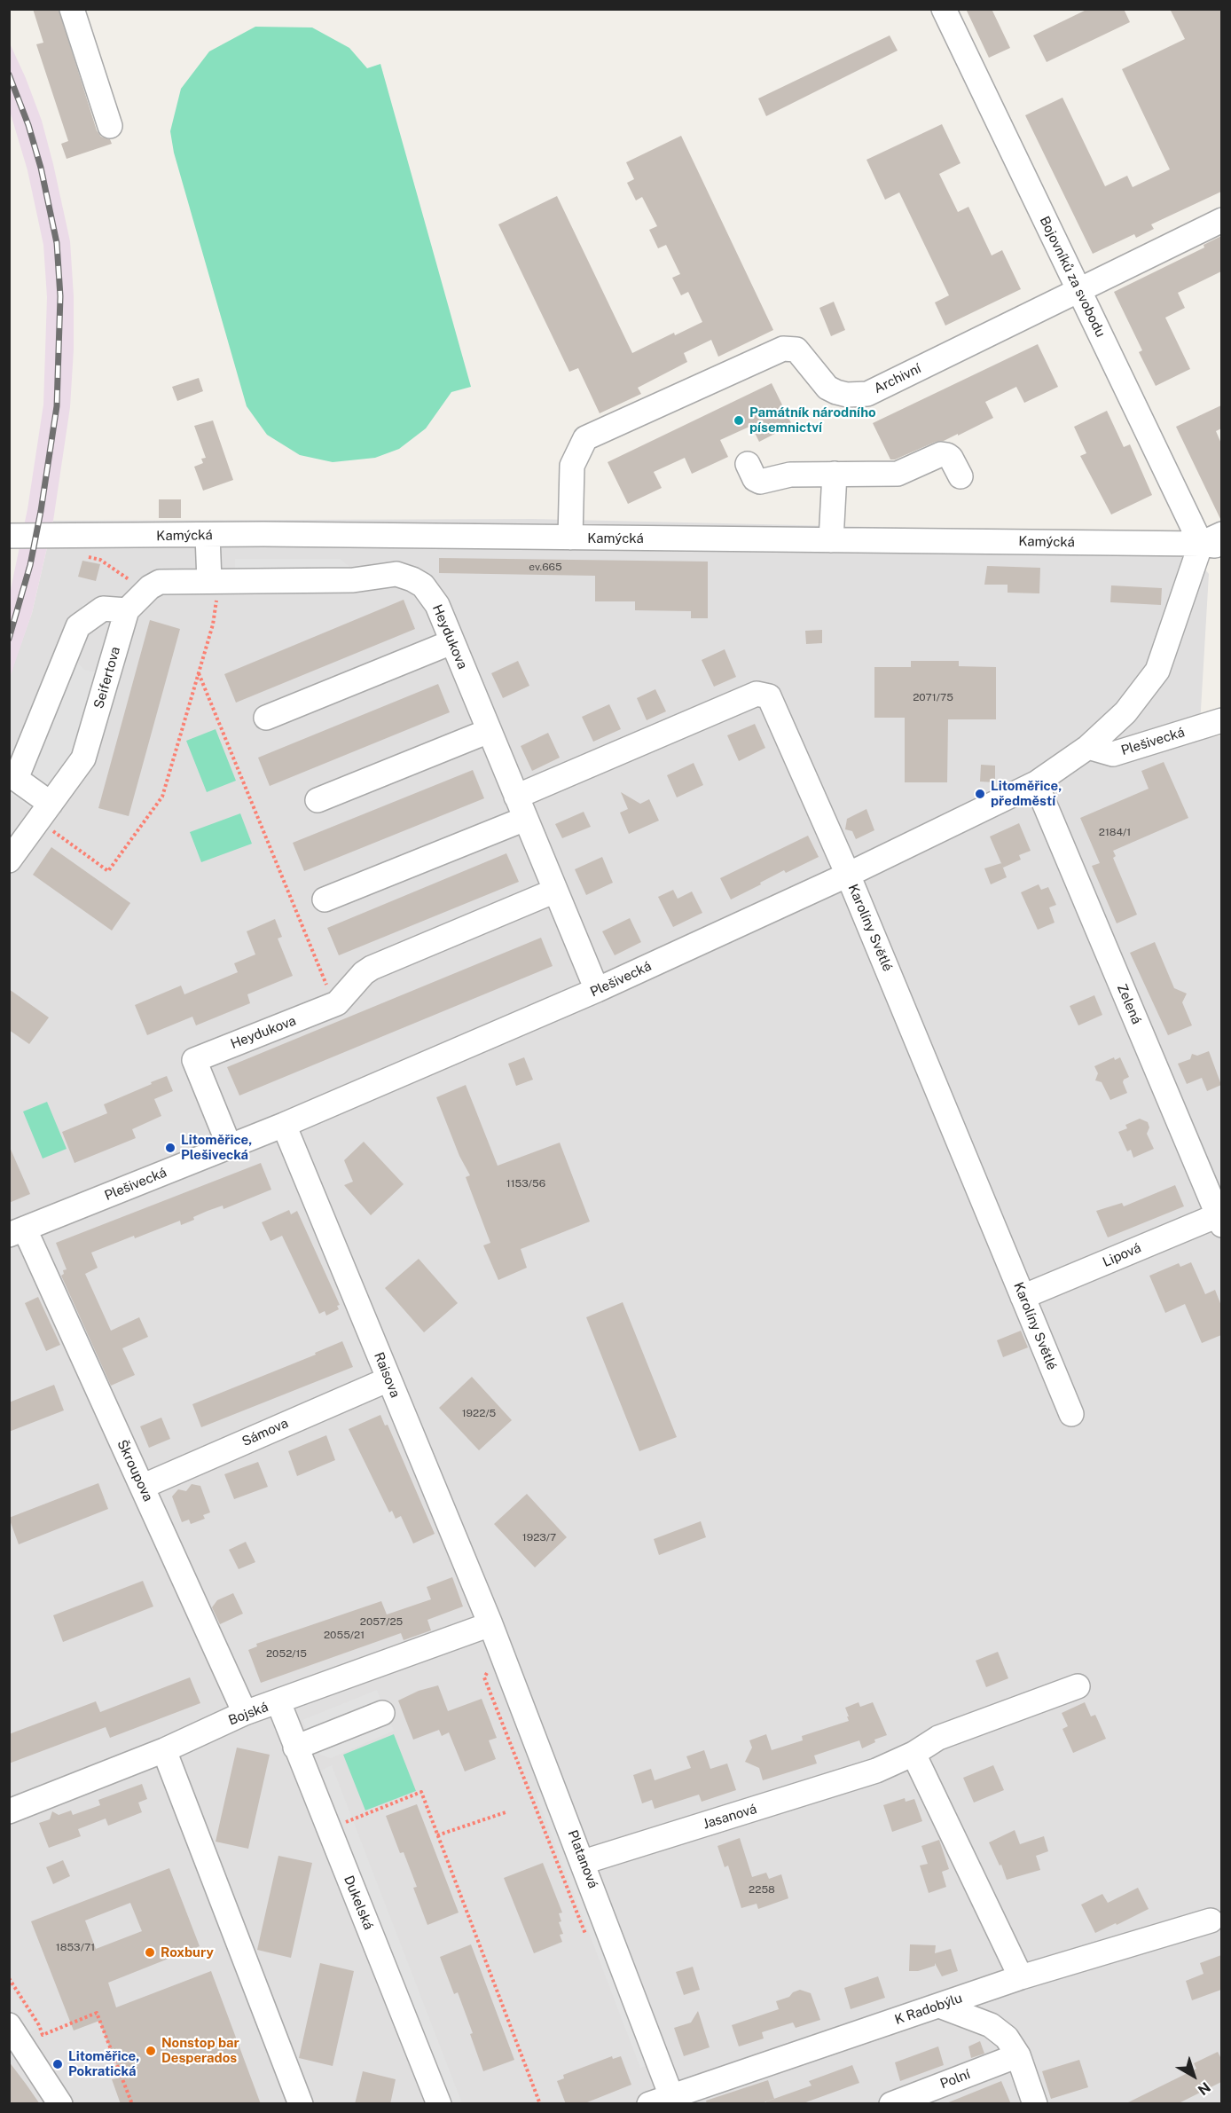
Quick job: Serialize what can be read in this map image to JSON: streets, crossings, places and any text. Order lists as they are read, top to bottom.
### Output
{
  "streets": {
    "street": [
      "Bojovníků za svobodu",
      "Archivní",
      "Kamýcká",
      "Heydukova",
      "Seifertova",
      "Plešivecká",
      "Karolíny Světlé",
      "Zelená",
      "Lipová",
      "Raisova",
      "Sámova",
      "Škroupova",
      "Bojská",
      "Jasanová",
      "Platanová",
      "Dukelská",
      "K Radobýlu",
      "Polní"
    ]
  },
  "crossings": [
    ["Bojovníků za svobodu", "Archivní"],
    ["Bojovníků za svobodu", "Kamýcká"],
    ["Archivní", "Kamýcká"],
    ["Heydukova", "Plešivecká"],
    ["Heydukova", "Karolíny Světlé"],
    ["Plešivecká", "Karolíny Světlé"],
    ["Plešivecká", "Zelená"],
    ["Plešivecká", "Raisova"],
    ["Plešivecká", "Škroupova"],
    ["Karolíny Světlé", "Lipová"],
    ["Zelená", "Lipová"],
    ["Raisova", "Sámova"],
    ["Raisova", "Bojská"],
    ["Raisova", "Platanová"],
    ["Sámova", "Škroupova"],
    ["Škroupova", "Bojská"],
    ["Bojská", "Platanová"],
    ["Bojská", "Dukelská"],
    ["Jasanová", "Platanová"],
    ["Platanová", "K Radobýlu"]
  ],
  "places": [
    "Památník národního písemnictví",
    "Litoměřice, předměstí",
    "Litoměřice, Plešivecká",
    "Roxbury",
    "Nonstop bar Desperados",
    "Litoměřice, Pokratická"
  ],
  "house_numbers": [
    "ev.665",
    "2071/75",
    "2184/1",
    "1153/56",
    "1922/5",
    "1923/7",
    "2057/25",
    "2055/21",
    "2052/15",
    "2258",
    "1853/71"
  ],
  "north": "bottom right"
}
